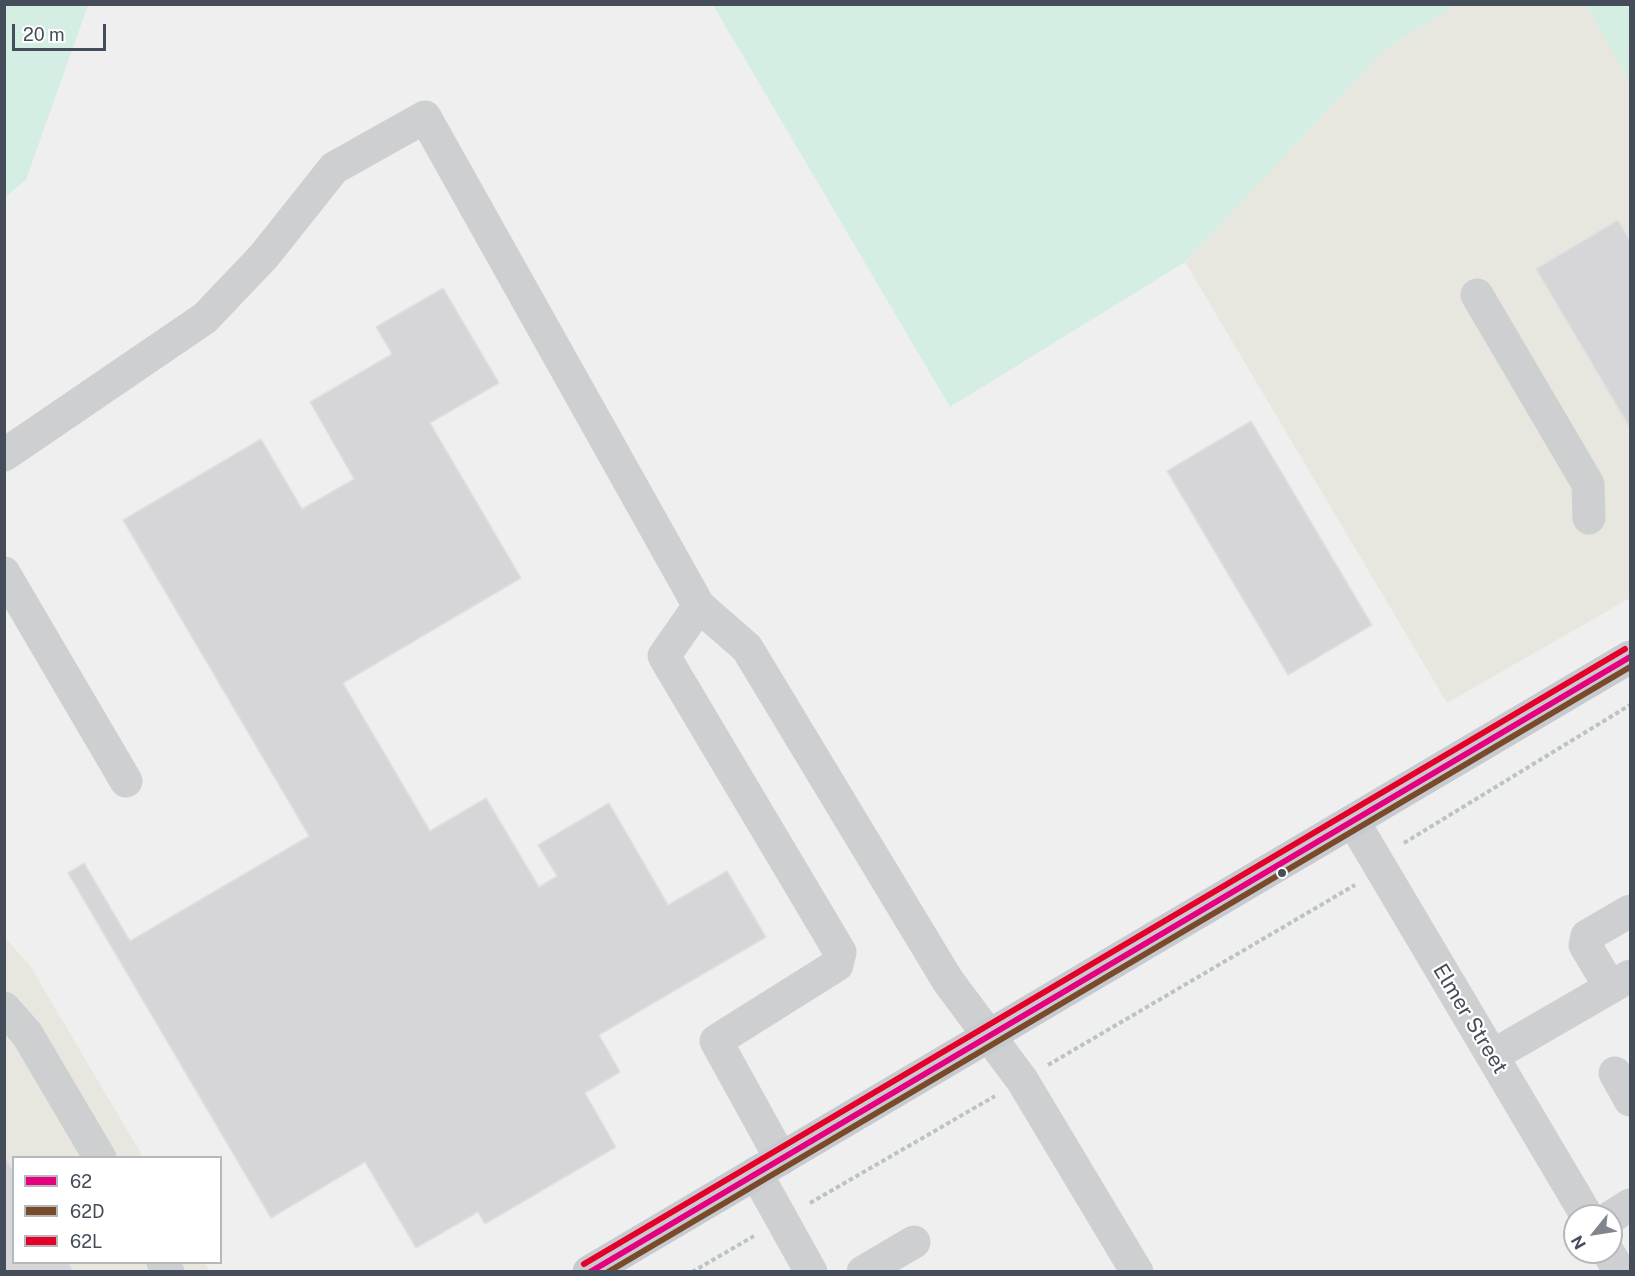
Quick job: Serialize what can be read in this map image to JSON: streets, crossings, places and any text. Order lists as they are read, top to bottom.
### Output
{
  "streets": {
    "street": ["Elmer Street"]
  },
  "lines": ["transit line 62L", "transit line 62", "transit line 62D"],
  "legend": ["62", "62D", "62L"],
  "scale_bar": "20 m",
  "north": "bottom left"
}
